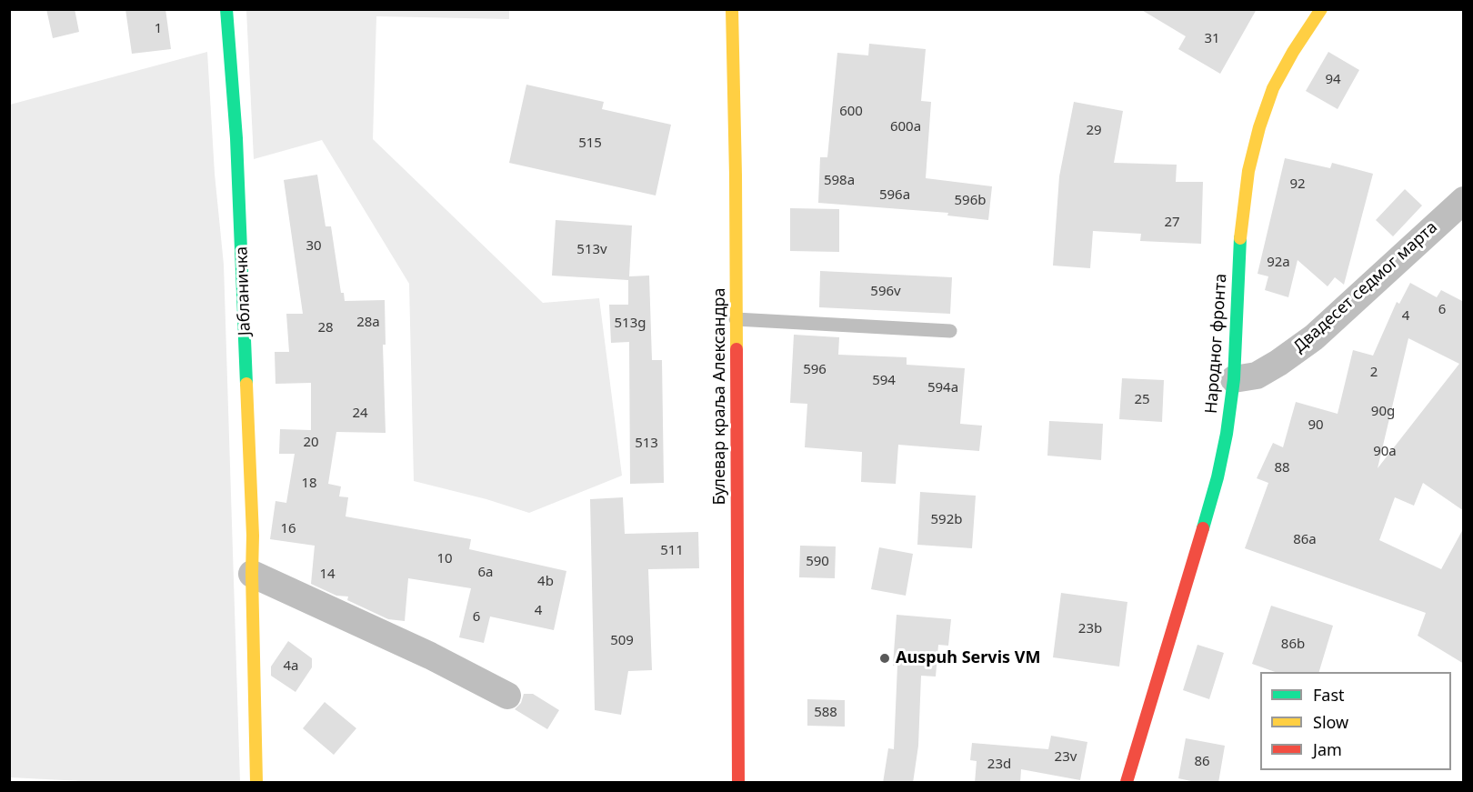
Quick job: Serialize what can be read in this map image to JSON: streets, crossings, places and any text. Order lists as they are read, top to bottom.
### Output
{
  "streets": {
    "street": [
      "Двадесет седмог марта",
      "Јабланичка",
      "Народног фронта",
      "Булевар краља Александра"
    ]
  },
  "crossings": [
    ["Двадесет седмог марта", "Народног фронта"]
  ],
  "places": ["Auspuh Servis VM"],
  "house_numbers": [
    "1",
    "31",
    "94",
    "600",
    "600a",
    "29",
    "515",
    "598a",
    "92",
    "596a",
    "596b",
    "27",
    "30",
    "513v",
    "92a",
    "596v",
    "6",
    "4",
    "28a",
    "513g",
    "28",
    "596",
    "2",
    "594",
    "594a",
    "25",
    "90g",
    "24",
    "90",
    "20",
    "513",
    "90a",
    "88",
    "18",
    "592b",
    "16",
    "86a",
    "511",
    "10",
    "590",
    "6a",
    "14",
    "4b",
    "4",
    "6",
    "23b",
    "509",
    "86b",
    "4a",
    "588",
    "23v",
    "86",
    "23d"
  ],
  "legend": ["Fast", "Slow", "Jam"]
}
